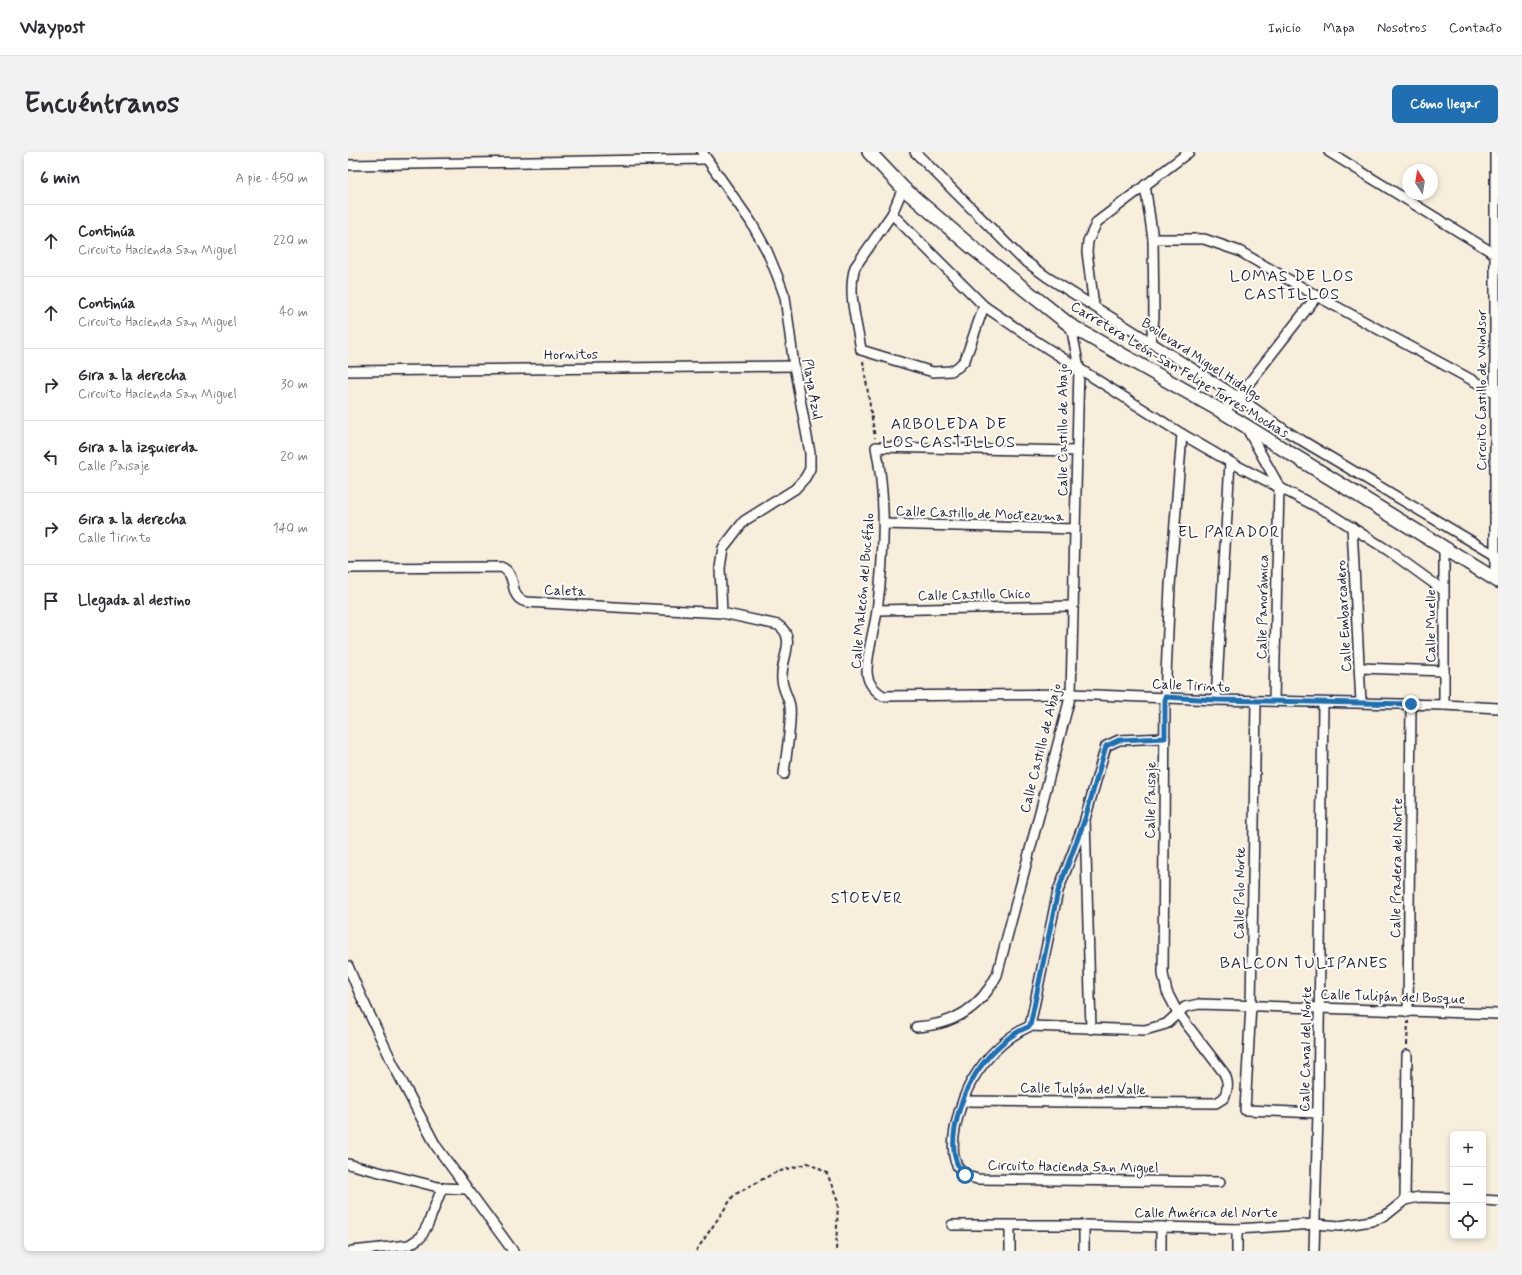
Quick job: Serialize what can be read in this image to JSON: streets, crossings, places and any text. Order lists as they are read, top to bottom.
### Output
{
  "streets": {
    "main road": ["Carretera León-San Felipe Torres Mochas"],
    "street": [
      "Hornitos",
      "Boulevard Miguel Hidalgo",
      "Playa Azul",
      "Circuito Castillo de Windsor",
      "Calle Castillo de Abajo",
      "Calle Castillo de Moctezuma",
      "Caleta",
      "Calle Malecón del Bucéfalo",
      "Calle Castillo Chico",
      "Calle Panorámica",
      "Calle Embarcadero",
      "Calle Muelle",
      "Calle Tirinto",
      "Calle Paisaje",
      "Calle Pradera del Norte",
      "Calle Polo Norte",
      "Calle Tulipán del Bosque",
      "Calle Canal del Norte",
      "Calle Tulpán del Valle",
      "Circuito Hacienda San Miguel",
      "Calle América del Norte"
    ]
  },
  "crossings": [
    ["Hornitos", "Playa Azul"],
    ["Boulevard Miguel Hidalgo", "Circuito Castillo de Windsor"],
    ["Carretera León-San Felipe Torres Mochas", "Circuito Castillo de Windsor"],
    ["Carretera León-San Felipe Torres Mochas", "Calle Castillo de Abajo"],
    ["Carretera León-San Felipe Torres Mochas", "Calle Muelle"],
    ["Playa Azul", "Caleta"],
    ["Calle Castillo de Abajo", "Calle Castillo de Moctezuma"],
    ["Calle Castillo de Abajo", "Calle Castillo Chico"],
    ["Calle Castillo de Abajo", "Calle Tirinto"],
    ["Calle Castillo de Moctezuma", "Calle Malecón del Bucéfalo"],
    ["Calle Malecón del Bucéfalo", "Calle Castillo Chico"],
    ["Calle Malecón del Bucéfalo", "Calle Tirinto"],
    ["Calle Panorámica", "Calle Tirinto"],
    ["Calle Embarcadero", "Calle Tirinto"],
    ["Calle Muelle", "Calle Tirinto"],
    ["Calle Tirinto", "Calle Paisaje"],
    ["Calle Tirinto", "Calle Pradera del Norte"],
    ["Calle Tirinto", "Calle Polo Norte"],
    ["Calle Tirinto", "Calle Canal del Norte"],
    ["Calle Paisaje", "Calle Tulipán del Bosque"],
    ["Calle Paisaje", "Calle Tulpán del Valle"],
    ["Calle Pradera del Norte", "Calle Tulipán del Bosque"],
    ["Calle Polo Norte", "Calle Tulipán del Bosque"],
    ["Calle Polo Norte", "Calle Canal del Norte"],
    ["Calle Tulipán del Bosque", "Calle Canal del Norte"],
    ["Calle Tulipán del Bosque", "Circuito Hacienda San Miguel"],
    ["Calle Canal del Norte", "Calle América del Norte"],
    ["Calle Tulpán del Valle", "Circuito Hacienda San Miguel"]
  ],
  "districts": [
    "LOMAS DE LOS CASTILLOS",
    "ARBOLEDA DE LOS CASTILLOS",
    "EL PARADOR",
    "STOEVER",
    "BALCON TULIPANES"
  ],
  "north": "top",
  "page": {
    "header": "Waypost",
    "nav": [
      "Inicio",
      "Mapa",
      "Nosotros",
      "Contacto"
    ],
    "buttons": "Cómo llegar",
    "title": "Encuéntranos",
    "heading": ["6 min", "A pie · 450 m"],
    "list": [
      ["Continúa", "Circuito Hacienda San Miguel", "220 m"],
      ["Continúa", "Circuito Hacienda San Miguel", "40 m"],
      ["Gira a la derecha", "Circuito Hacienda San Miguel", "30 m"],
      ["Gira a la izquierda", "Calle Paisaje", "20 m"],
      ["Gira a la derecha", "Calle Tirinto", "140 m"],
      "Llegada al destino"
    ],
    "map_buttons": ["+", "−"]
  }
}
